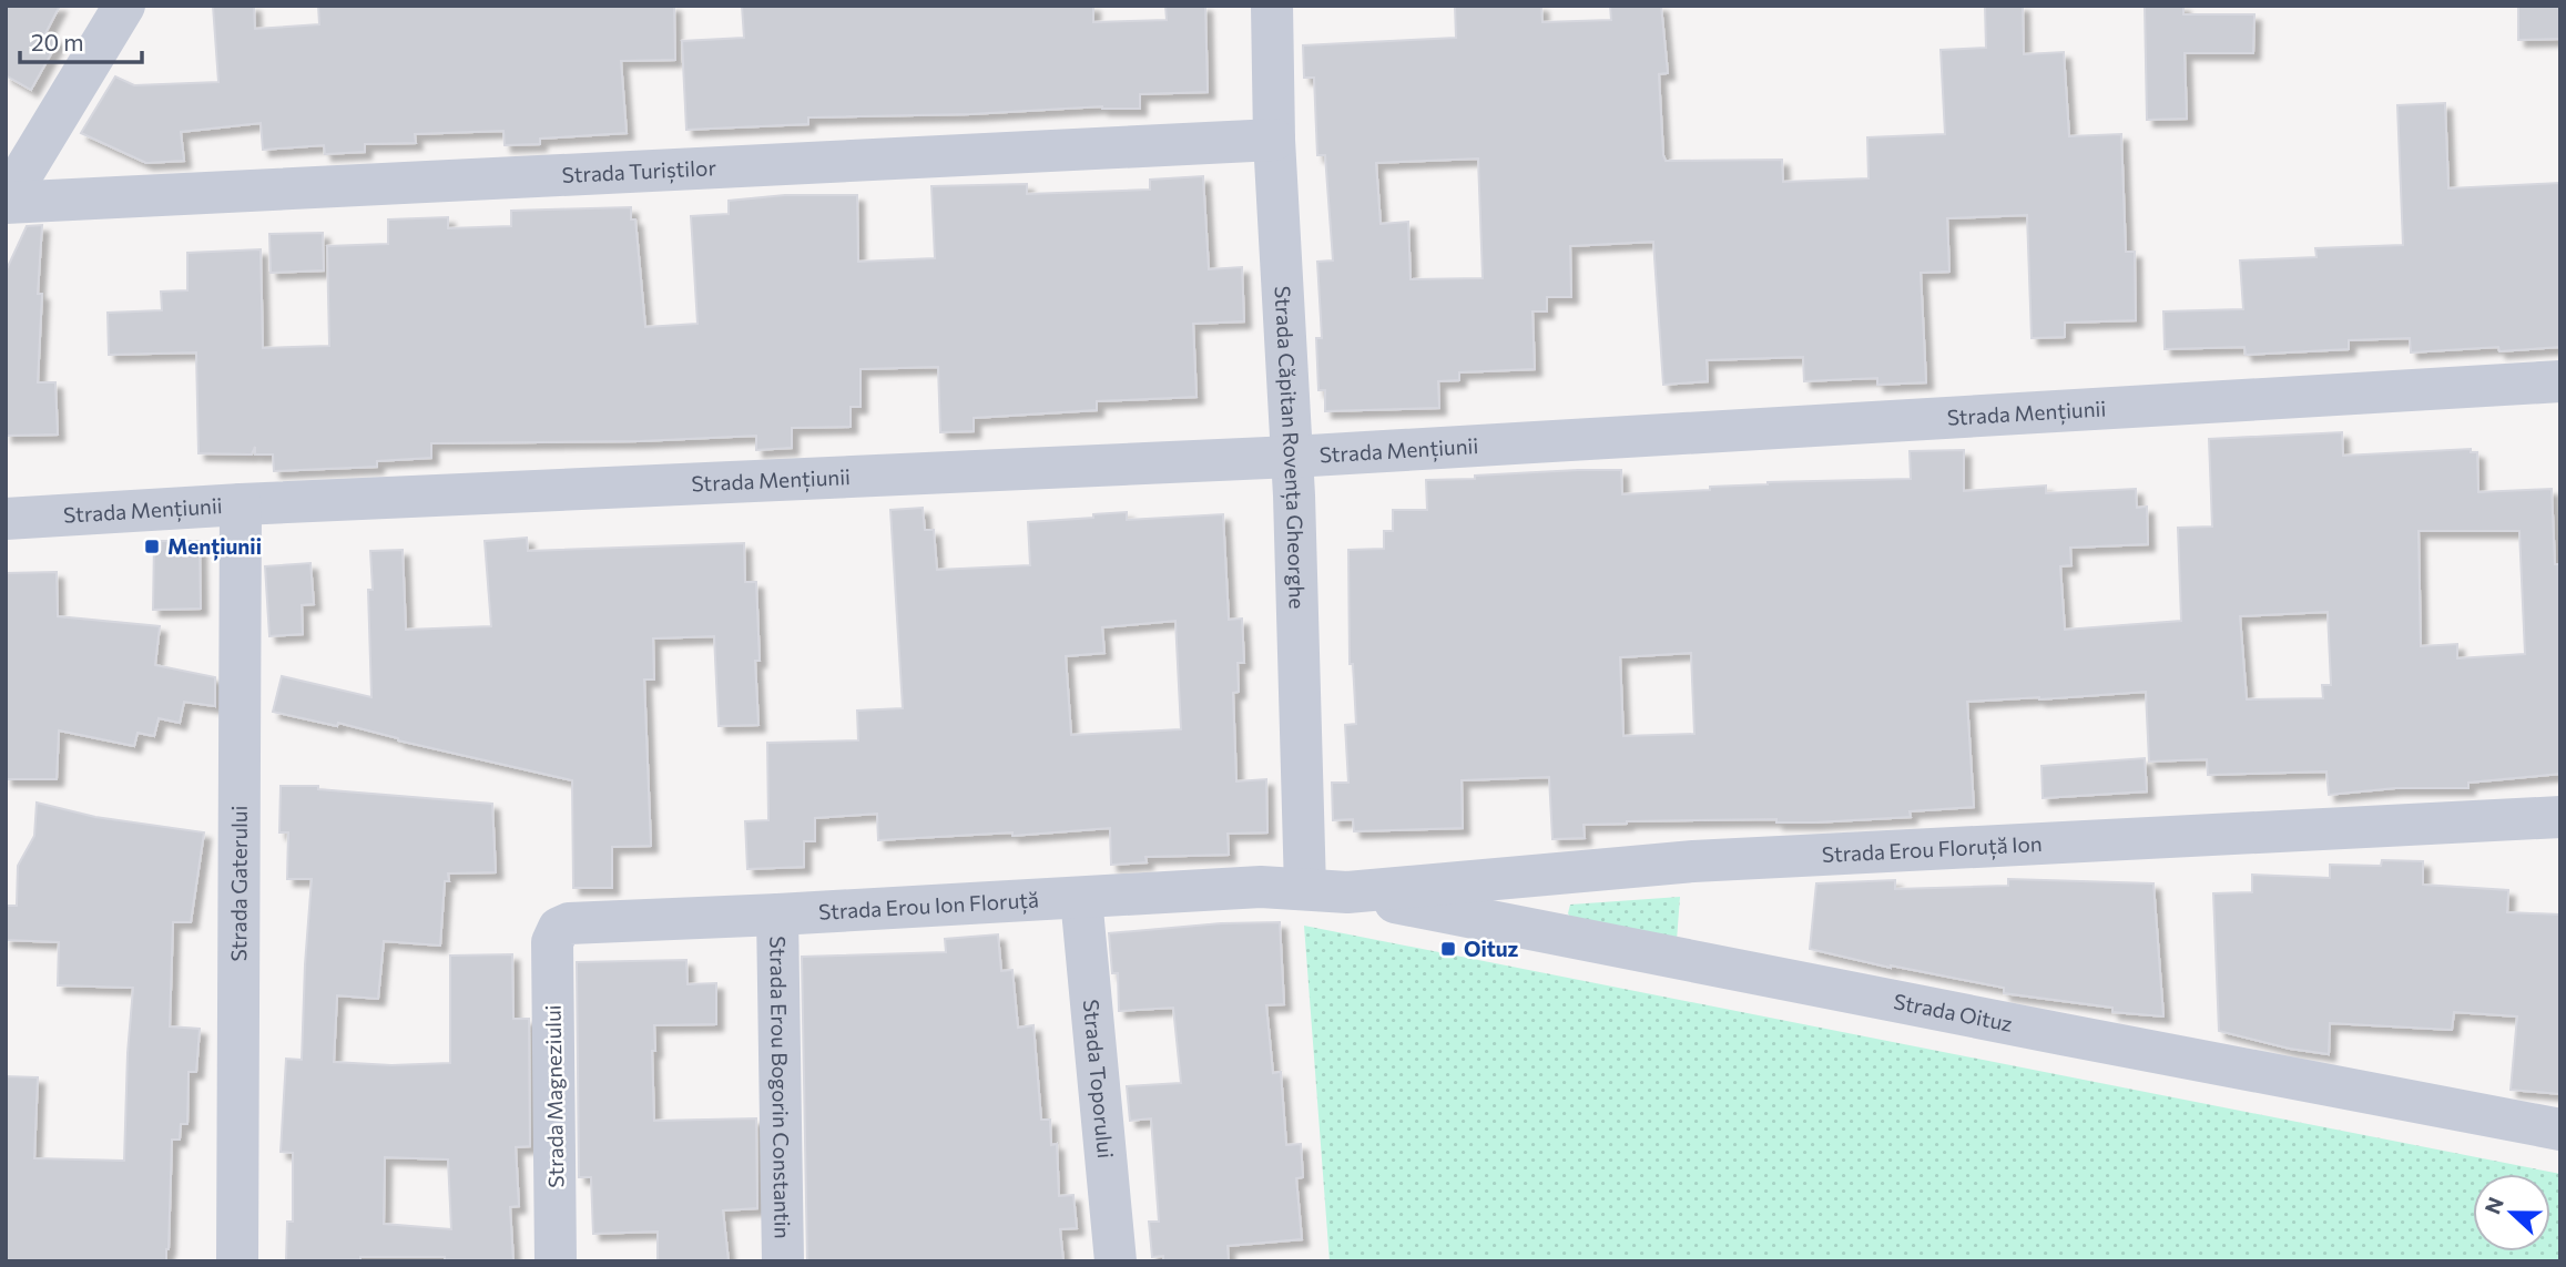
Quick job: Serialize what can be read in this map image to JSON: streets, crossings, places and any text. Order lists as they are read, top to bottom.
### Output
{
  "streets": {
    "street": [
      "Strada Turiștilor",
      "Strada Mențiunii",
      "Strada Căpitan Rovența Gheorghe",
      "Strada Erou Floruță Ion",
      "Strada Gaterului",
      "Strada Erou Ion Floruță",
      "Strada Oituz",
      "Strada Toporului",
      "Strada Erou Bogorin Constantin",
      "Strada Magneziului"
    ]
  },
  "crossings": [
    ["Strada Turiștilor", "Strada Căpitan Rovența Gheorghe"],
    ["Strada Mențiunii", "Strada Căpitan Rovența Gheorghe"],
    ["Strada Mențiunii", "Strada Gaterului"],
    ["Strada Căpitan Rovența Gheorghe", "Strada Erou Floruță Ion"],
    ["Strada Căpitan Rovența Gheorghe", "Strada Erou Ion Floruță"],
    ["Strada Erou Floruță Ion", "Strada Erou Ion Floruță"],
    ["Strada Erou Floruță Ion", "Strada Oituz"],
    ["Strada Erou Ion Floruță", "Strada Toporului"],
    ["Strada Erou Ion Floruță", "Strada Erou Bogorin Constantin"],
    ["Strada Erou Ion Floruță", "Strada Magneziului"]
  ],
  "places": {
    "transit": ["Mențiunii", "Oituz"]
  },
  "scale_bar": "20 m",
  "north": "left"
}
